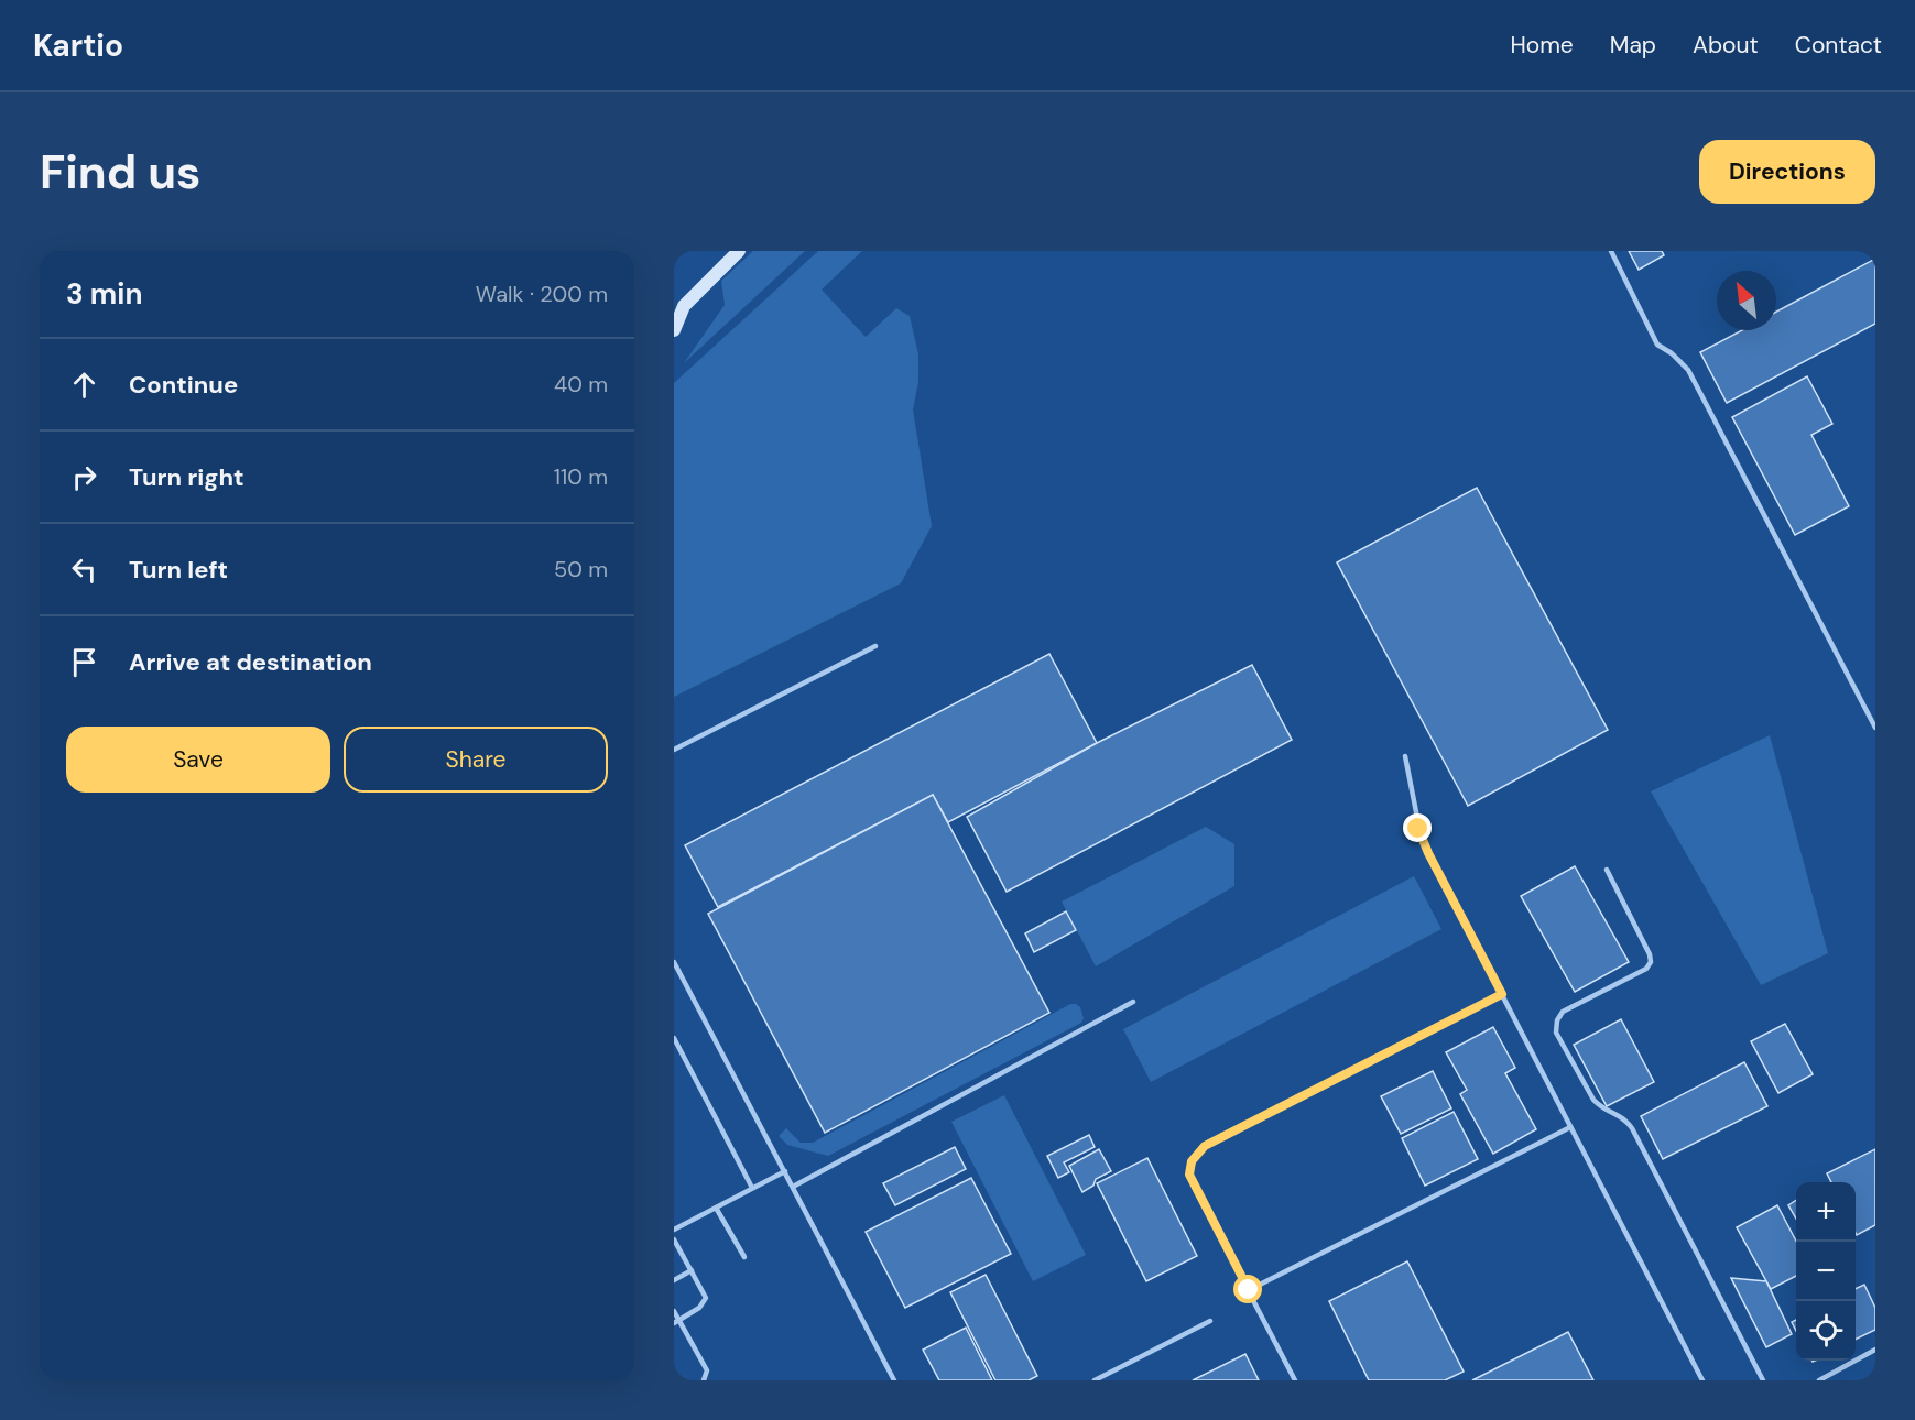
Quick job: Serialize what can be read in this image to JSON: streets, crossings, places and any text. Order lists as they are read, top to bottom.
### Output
{
  "north": "top left",
  "page": {
    "header": "Kartio",
    "nav": [
      "Home",
      "Map",
      "About",
      "Contact"
    ],
    "buttons": [
      "Directions",
      ["Save", "Share"]
    ],
    "title": "Find us",
    "heading": ["3 min", "Walk · 200 m"],
    "list": [
      ["Continue", "40 m"],
      ["Turn right", "110 m"],
      ["Turn left", "50 m"],
      "Arrive at destination"
    ],
    "map_buttons": ["+", "−"]
  }
}
